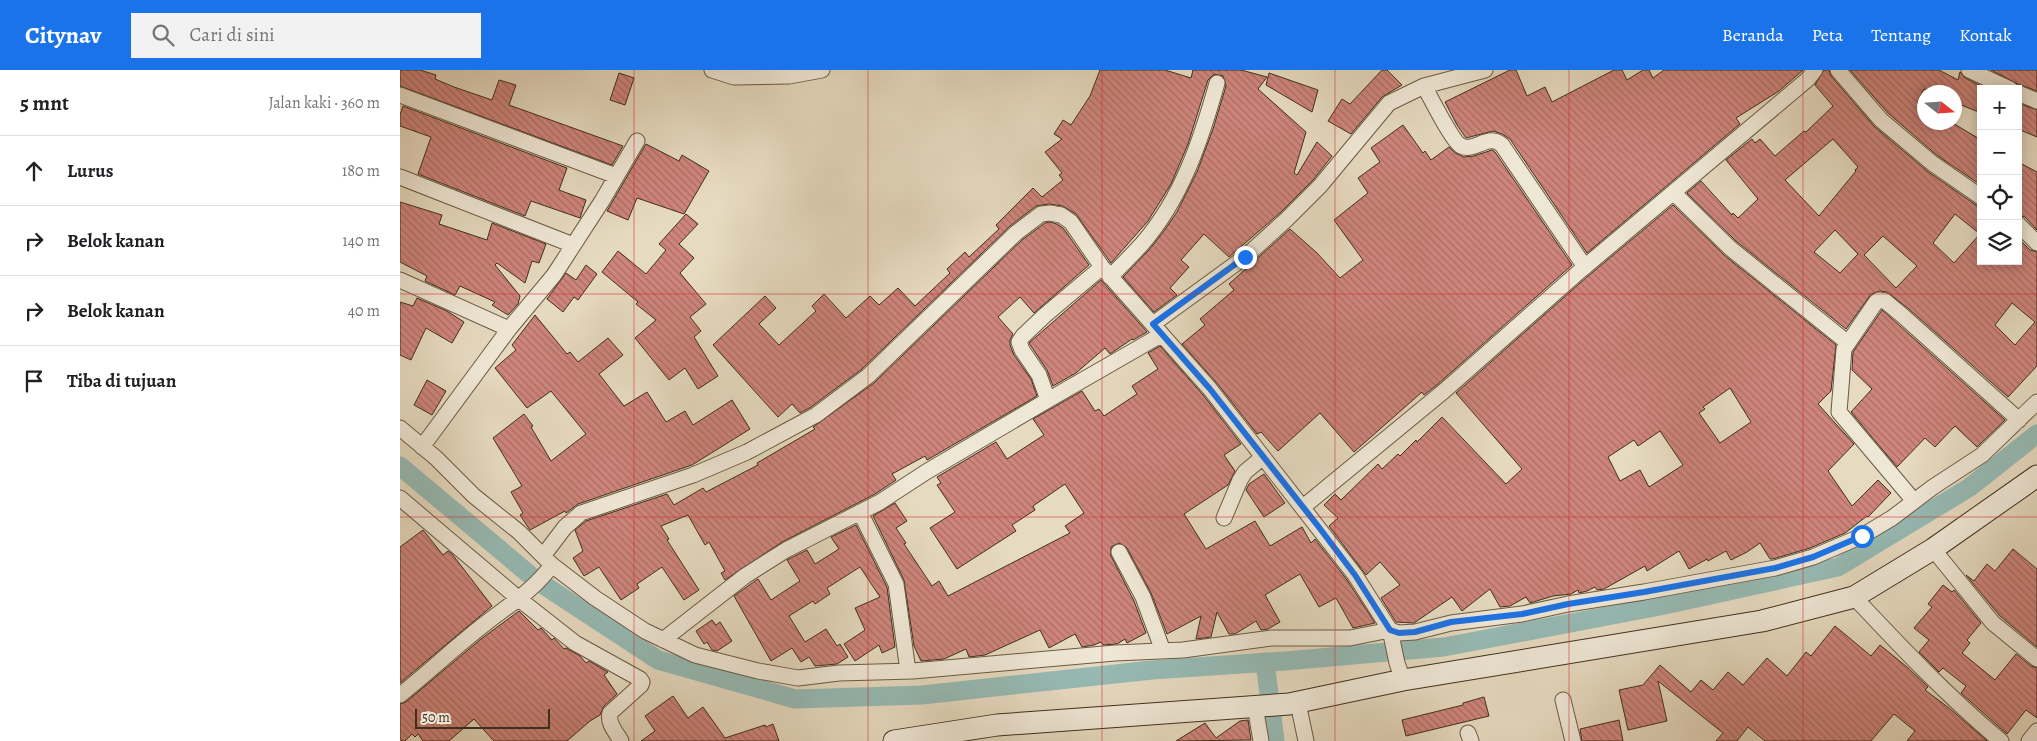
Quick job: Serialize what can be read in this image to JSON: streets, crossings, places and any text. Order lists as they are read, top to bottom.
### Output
{
  "scale_bar": "50 m",
  "north": "right",
  "page": {
    "header": "Citynav",
    "search": "Cari di sini",
    "nav": [
      "Beranda",
      "Peta",
      "Tentang",
      "Kontak"
    ],
    "heading": ["5 mnt", "Jalan kaki · 360 m"],
    "map_buttons": ["+", "−"],
    "list": [
      ["Lurus", "180 m"],
      ["Belok kanan", "140 m"],
      ["Belok kanan", "40 m"],
      "Tiba di tujuan"
    ],
    "scale": "50 m"
  }
}
